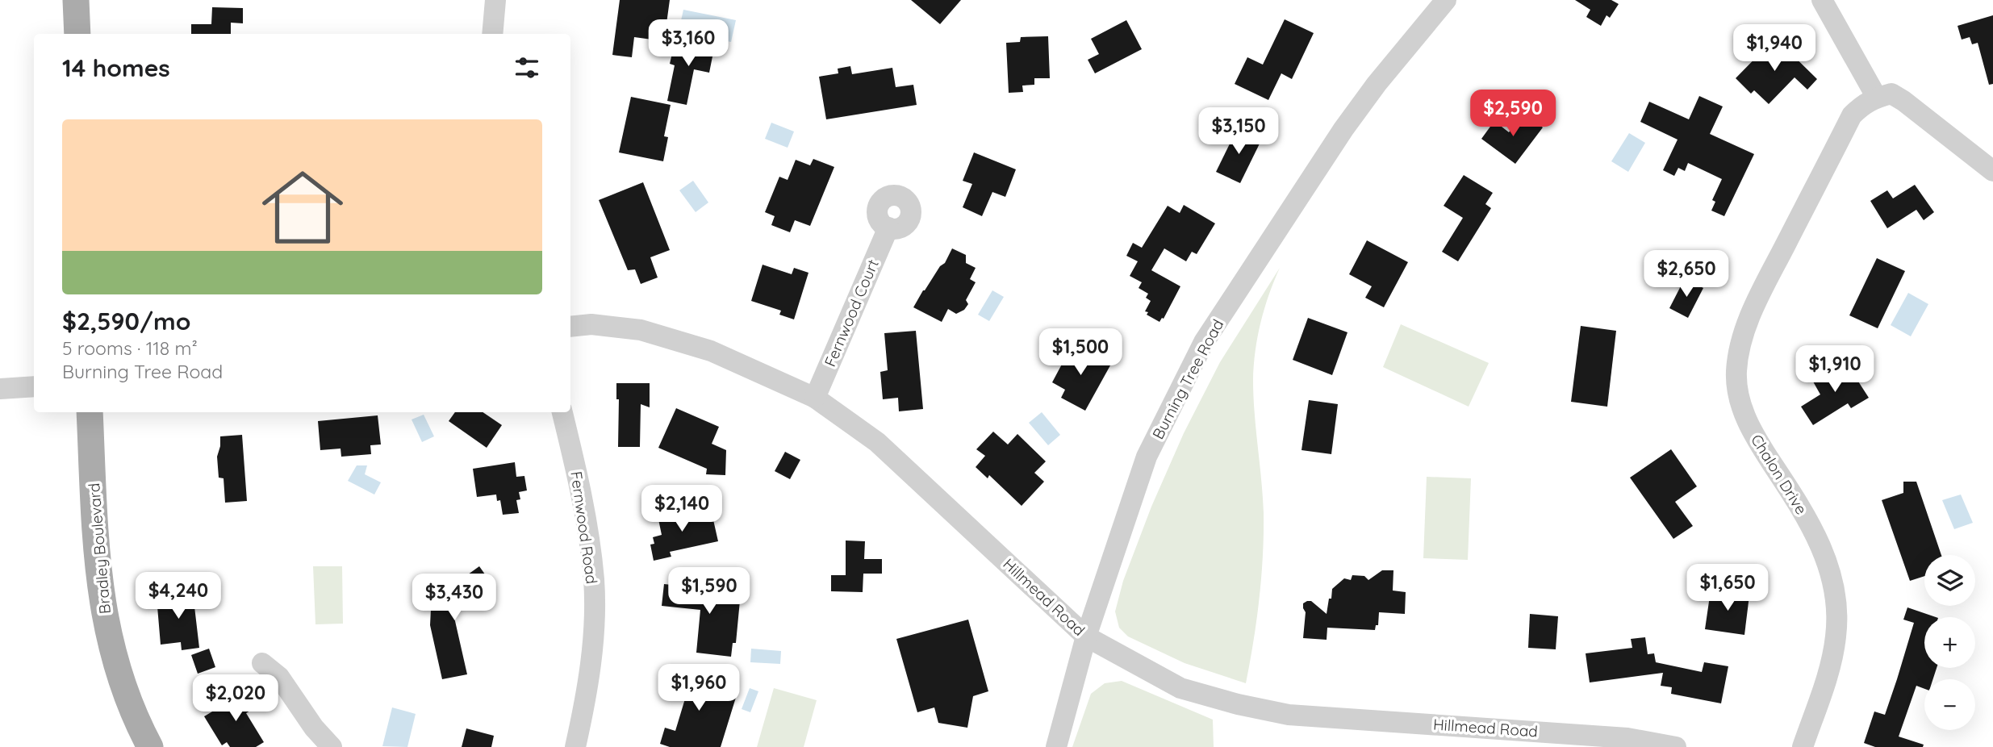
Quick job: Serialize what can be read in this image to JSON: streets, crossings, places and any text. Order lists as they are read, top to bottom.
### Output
{
  "streets": {
    "main road": ["Bradley Boulevard"],
    "street": [
      "Fernwood Court",
      "Burning Tree Road",
      "Chalon Drive",
      "Fernwood Road",
      "Hillmead Road"
    ]
  },
  "crossings": [
    ["Fernwood Court", "Hillmead Road"],
    ["Burning Tree Road", "Hillmead Road"]
  ],
  "page": {
    "price": [
      "$3,160",
      "$1,940",
      "$2,590",
      "$3,150",
      "$2,650",
      "$1,500",
      "$1,910",
      "$2,140",
      "$1,650",
      "$1,590",
      "$4,240",
      "$3,430",
      "$1,960",
      "$2,020"
    ],
    "heading": "14 homes",
    "list": [
      {
        "name": "$2,590/mo",
        "note": "5 rooms · 118 m² · Burning Tree Road"
      }
    ],
    "map_buttons": ["+", "−"]
  }
}
